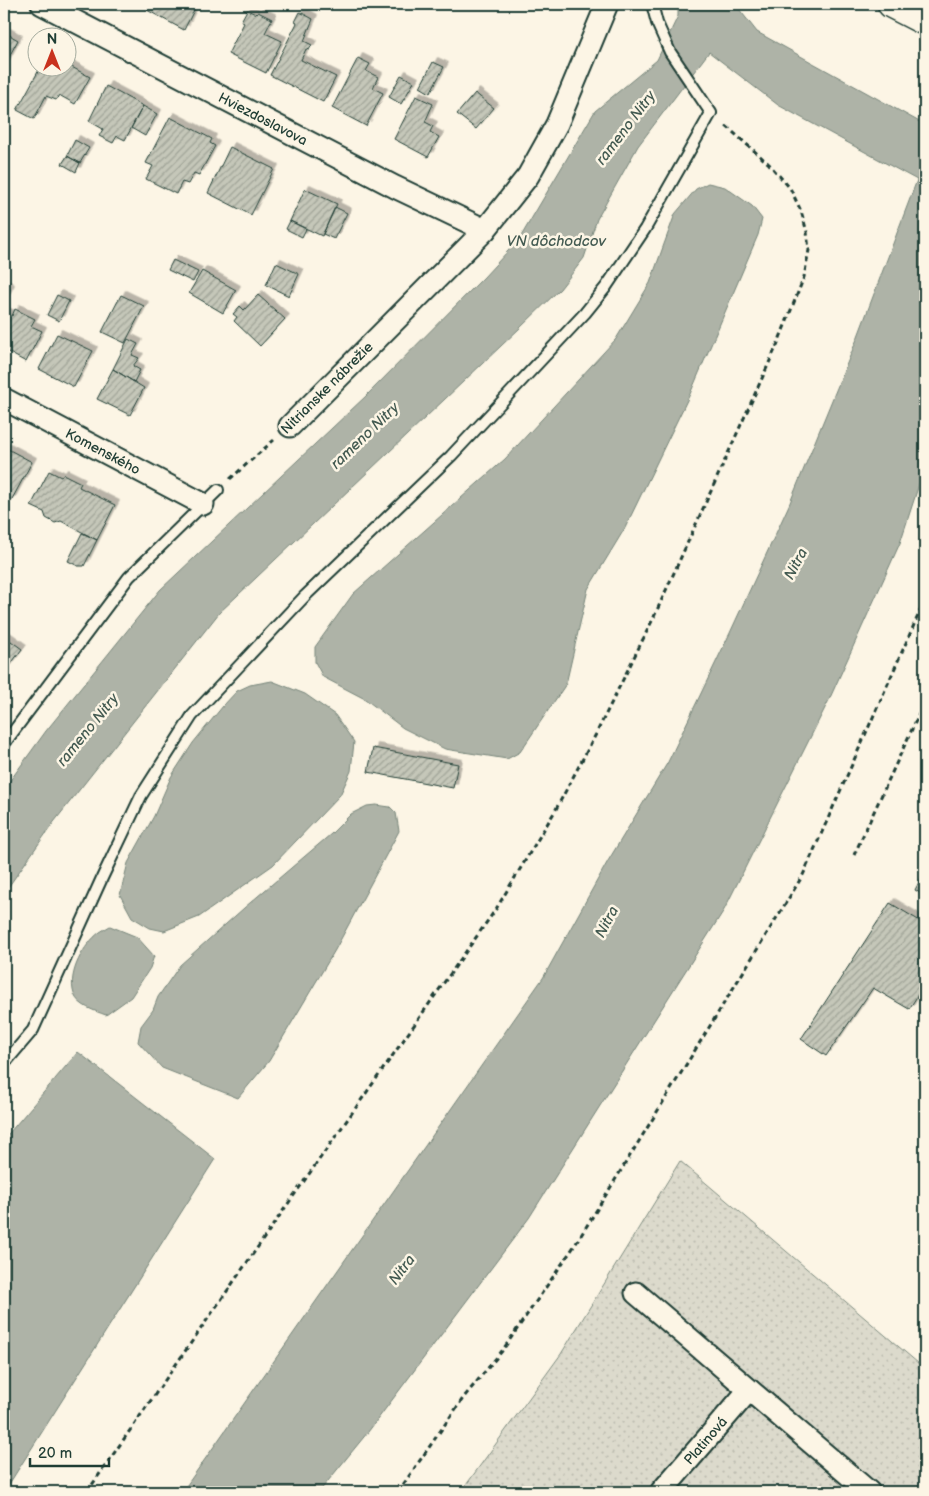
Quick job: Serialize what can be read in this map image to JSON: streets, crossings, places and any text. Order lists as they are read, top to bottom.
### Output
{
  "streets": {
    "street": [
      "Hviezdoslavova",
      "Nitrianske nábrežie",
      "Komenského",
      "Platinová"
    ]
  },
  "crossings": [
    ["Hviezdoslavova", "Nitrianske nábrežie"],
    ["Nitrianske nábrežie", "Komenského"]
  ],
  "water": ["rameno Nitry", "VN dôchodcov", "Nitra"],
  "scale_bar": "20 m",
  "north": "top"
}
